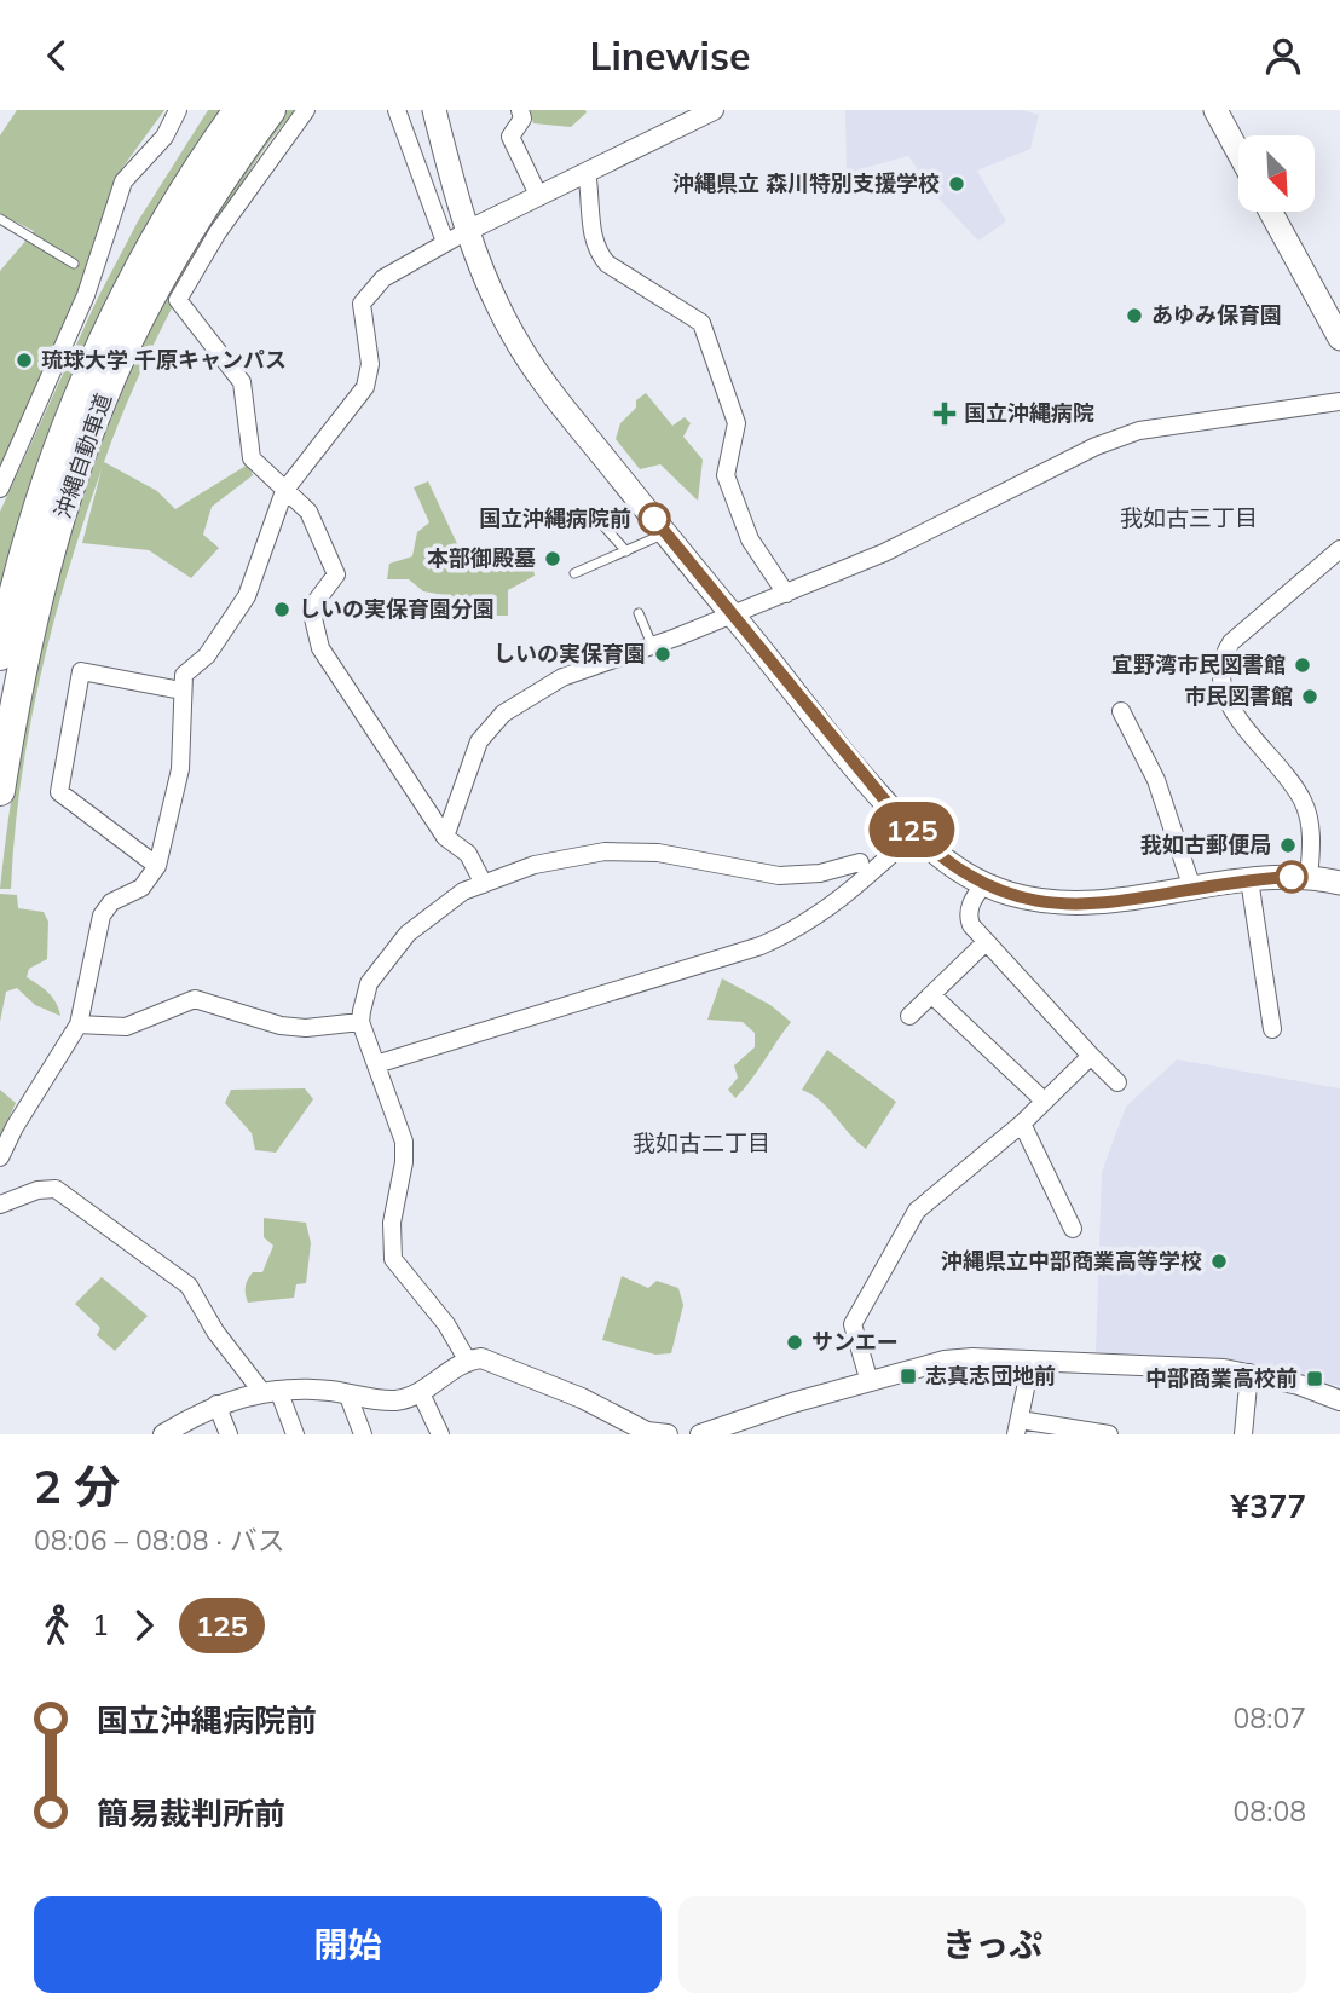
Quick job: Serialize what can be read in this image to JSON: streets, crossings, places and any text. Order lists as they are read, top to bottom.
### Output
{
  "streets": {
    "highway": ["沖縄自動車道"]
  },
  "districts": ["我如古三丁目", "我如古二丁目"],
  "places": {
    "other": [
      "沖縄県立 森川特別支援学校",
      "あゆみ保育園",
      "琉球大学 千原キャンパス",
      "国立沖縄病院前",
      "本部御殿墓",
      "しいの実保育園分園",
      "しいの実保育園",
      "宜野湾市民図書館",
      "市民図書館",
      "我如古郵便局",
      "沖縄県立中部商業高等学校",
      "サンエー"
    ],
    "health": ["国立沖縄病院"],
    "transit": ["志真志団地前", "中部商業高校前"]
  },
  "lines": ["bus line 125"],
  "north": "bottom right",
  "page": {
    "header": "Linewise",
    "on_map": "125",
    "heading": ["2 分", "08:06 – 08:08 · バス", "¥377"],
    "legs": ["1", "125"],
    "list": [
      {
        "name": "国立沖縄病院前",
        "value": "08:07"
      },
      {
        "name": "簡易裁判所前",
        "value": "08:08"
      }
    ],
    "buttons": ["開始", "きっぷ"]
  }
}
